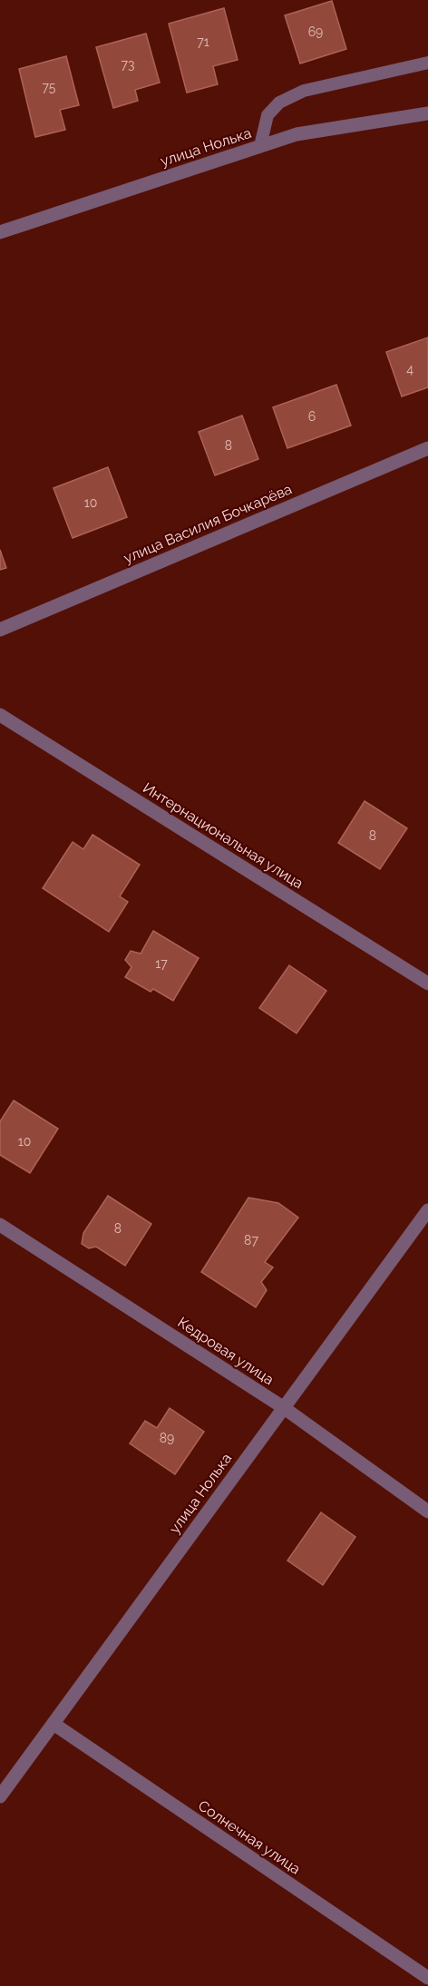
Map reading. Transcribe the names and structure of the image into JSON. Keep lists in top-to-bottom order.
{
  "streets": {
    "street": [
      "улица Нолька",
      "улица Василия Бочкарёва",
      "Интернациональная улица",
      "Кедровая улица",
      "Солнечная улица"
    ]
  },
  "crossings": [
    ["улица Нолька", "Кедровая улица"],
    ["улица Нолька", "Солнечная улица"]
  ],
  "house_numbers": [
    "69",
    "71",
    "73",
    "75",
    "4",
    "6",
    "8",
    "10",
    "8",
    "17",
    "10",
    "8",
    "87",
    "89"
  ]
}
